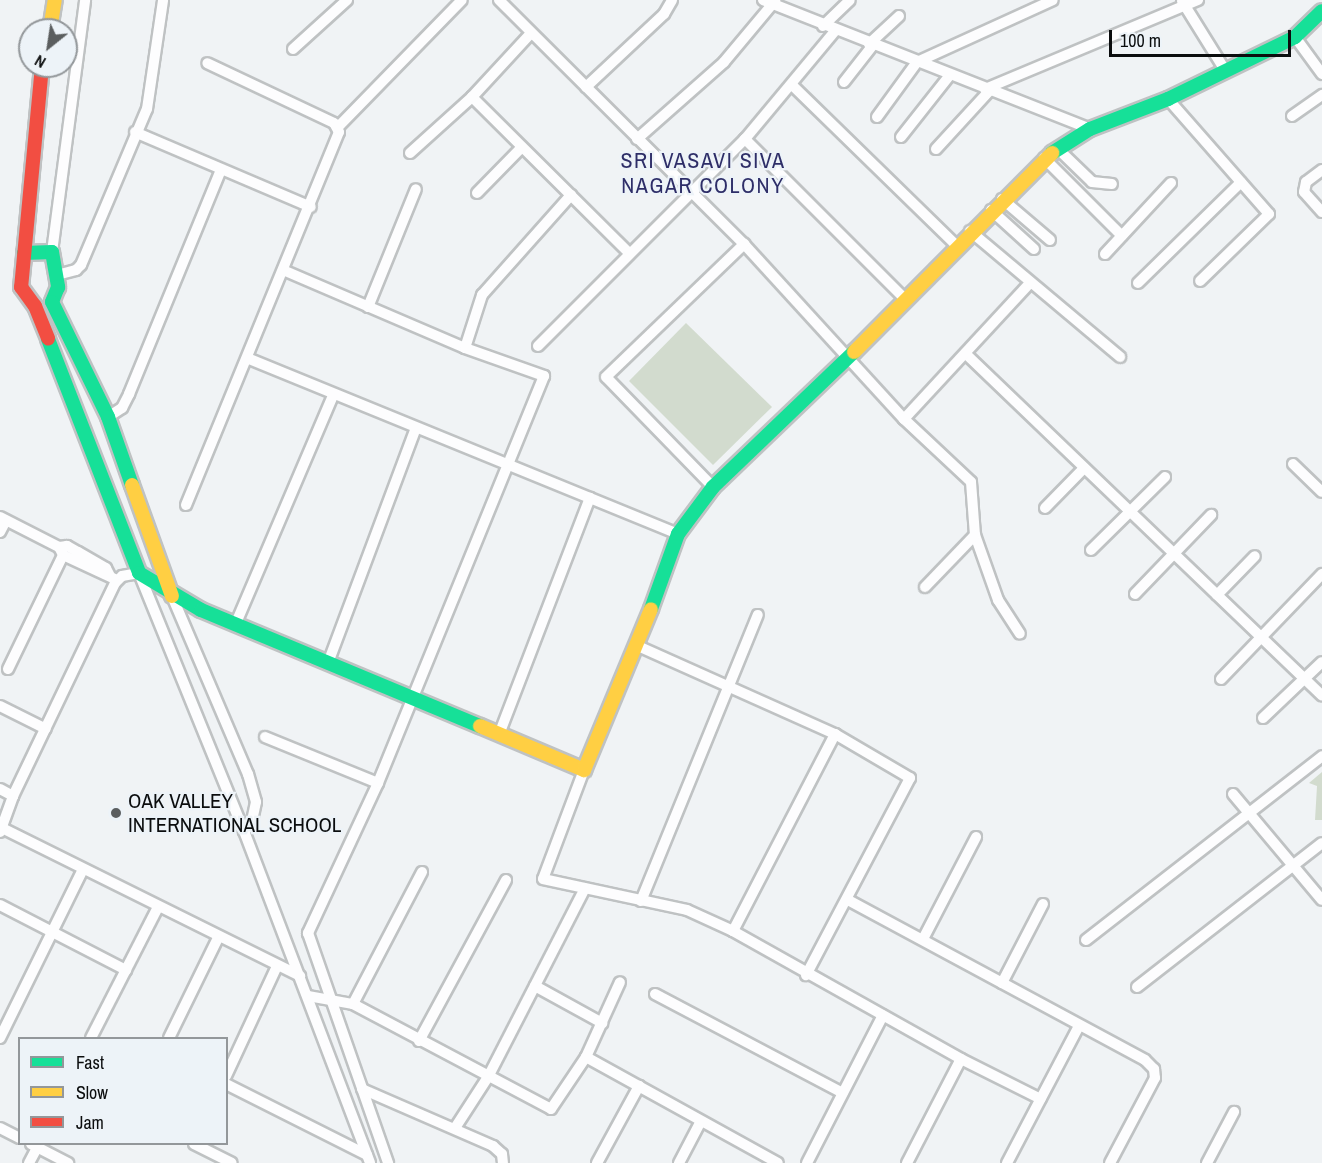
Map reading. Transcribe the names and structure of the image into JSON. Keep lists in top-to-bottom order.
{
  "districts": ["SRI VASAVI SIVA NAGAR COLONY"],
  "places": ["OAK VALLEY INTERNATIONAL SCHOOL"],
  "legend": ["Fast", "Slow", "Jam"],
  "scale_bar": "100 m",
  "north": "bottom left"
}
